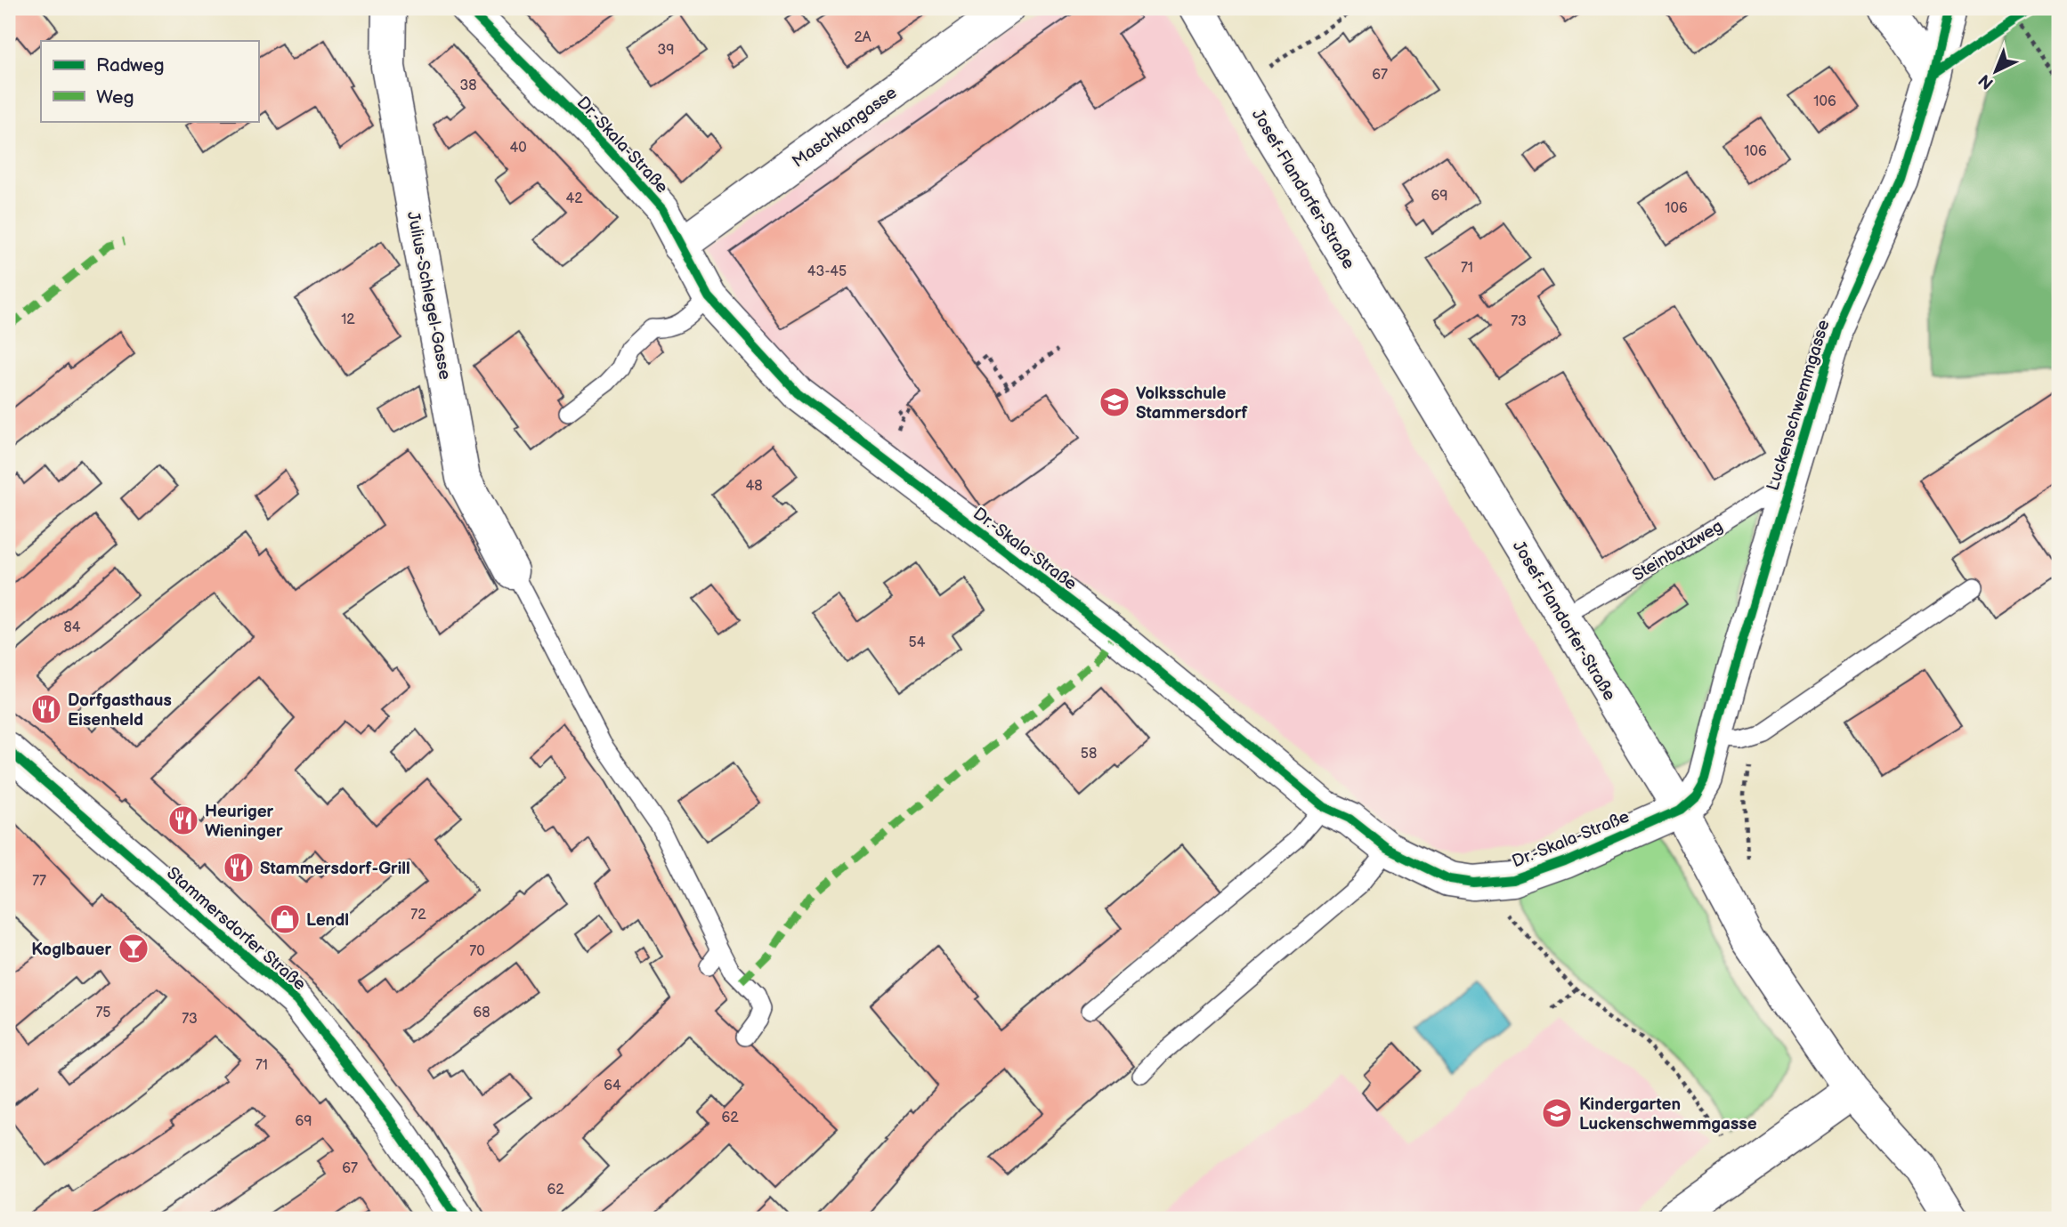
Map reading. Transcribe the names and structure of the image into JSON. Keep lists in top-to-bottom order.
{
  "streets": {
    "street": [
      "Maschkangasse",
      "Dr.-Skala-Straße",
      "Josef-Flandorfer-Straße",
      "Julius-Schlegel-Gasse",
      "Luckenschwemmgasse",
      "Stammersdorfer Straße"
    ],
    "lane": ["Steinbatzweg"]
  },
  "crossings": [
    ["Maschkangasse", "Dr.-Skala-Straße"],
    ["Dr.-Skala-Straße", "Josef-Flandorfer-Straße"],
    ["Dr.-Skala-Straße", "Luckenschwemmgasse"],
    ["Josef-Flandorfer-Straße", "Luckenschwemmgasse"],
    ["Josef-Flandorfer-Straße", "Steinbatzweg"],
    ["Luckenschwemmgasse", "Steinbatzweg"]
  ],
  "places": {
    "school or university": ["Volksschule Stammersdorf", "Kindergarten Luckenschwemmgasse"],
    "restaurant": ["Dorfgasthaus Eisenheld", "Heuriger Wieninger", "Stammersdorf-Grill"],
    "shop": ["Lendl"],
    "bar": ["Koglbauer"]
  },
  "house_numbers": [
    "2A",
    "39",
    "67",
    "38",
    "106",
    "40",
    "106",
    "69",
    "42",
    "106",
    "71",
    "43-45",
    "12",
    "73",
    "48",
    "84",
    "54",
    "58",
    "77",
    "72",
    "70",
    "75",
    "68",
    "73",
    "71",
    "64",
    "62",
    "69",
    "67",
    "62"
  ],
  "legend": ["Radweg", "Weg"],
  "north": "bottom left"
}
